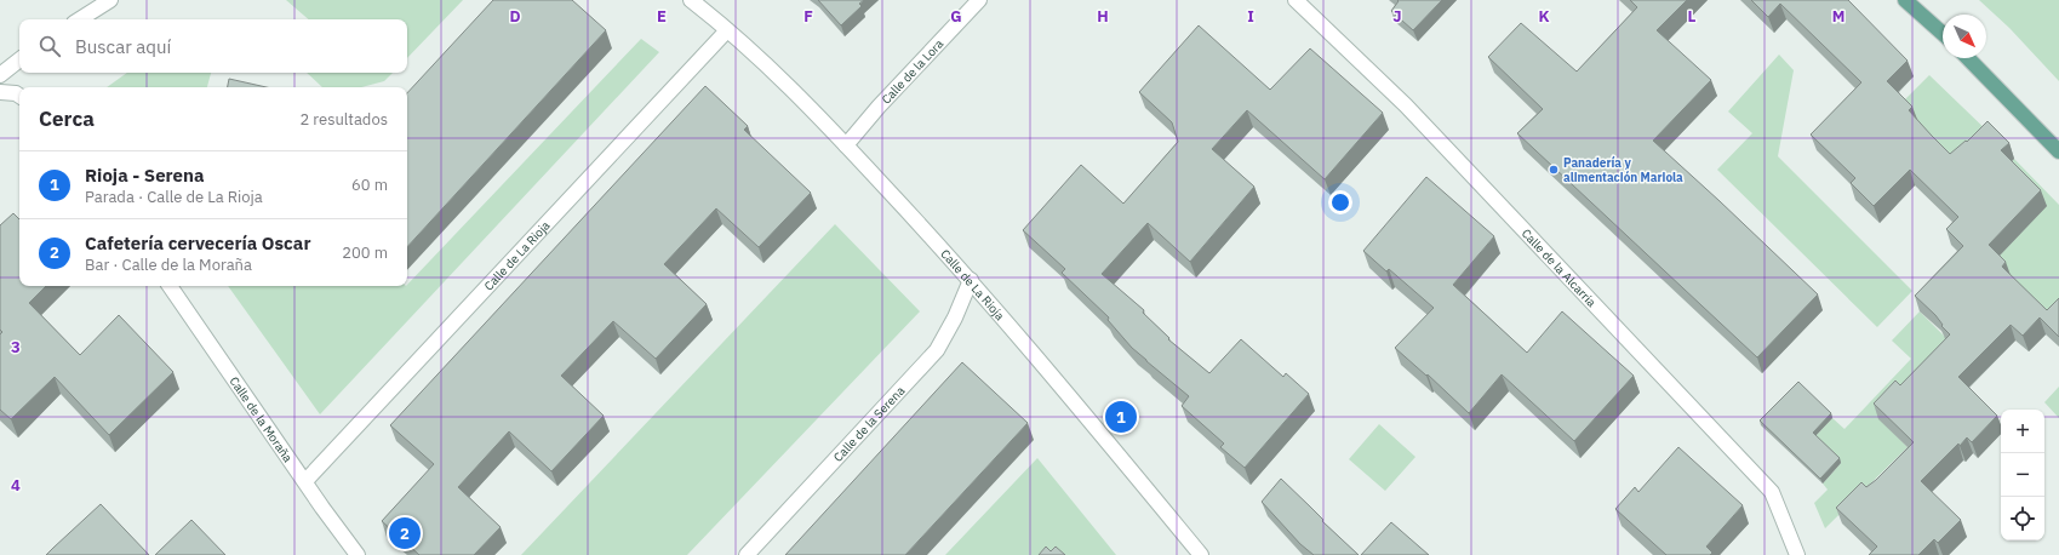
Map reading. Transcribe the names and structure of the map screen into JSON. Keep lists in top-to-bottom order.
{
  "streets": {
    "street": [
      "Calle de la Lora",
      "Calle de La Rioja",
      "Calle de la Alcarria",
      "Calle de la Moraña",
      "Calle de la Serena"
    ]
  },
  "crossings": [
    ["Calle de la Lora", "Calle de La Rioja"],
    ["Calle de La Rioja", "Calle de la Moraña"],
    ["Calle de La Rioja", "Calle de la Serena"]
  ],
  "places": ["Panadería y alimentación Mariola"],
  "north": "bottom right",
  "page": {
    "search": "Buscar aquí",
    "heading": ["Cerca", "2 resultados"],
    "list": [
      {
        "mark": "1",
        "name": "Rioja - Serena",
        "note": "Parada · Calle de La Rioja",
        "value": "60 m"
      },
      {
        "mark": "2",
        "name": "Cafetería cervecería Oscar",
        "note": "Bar · Calle de la Moraña",
        "value": "200 m"
      }
    ],
    "pins": ["1", "2"],
    "map_buttons": ["+", "−"]
  },
  "grid": {
    "columns": [
      "D",
      "E",
      "F",
      "G",
      "H",
      "I",
      "J",
      "K",
      "L",
      "M"
    ],
    "rows": ["3", "4"]
  }
}
